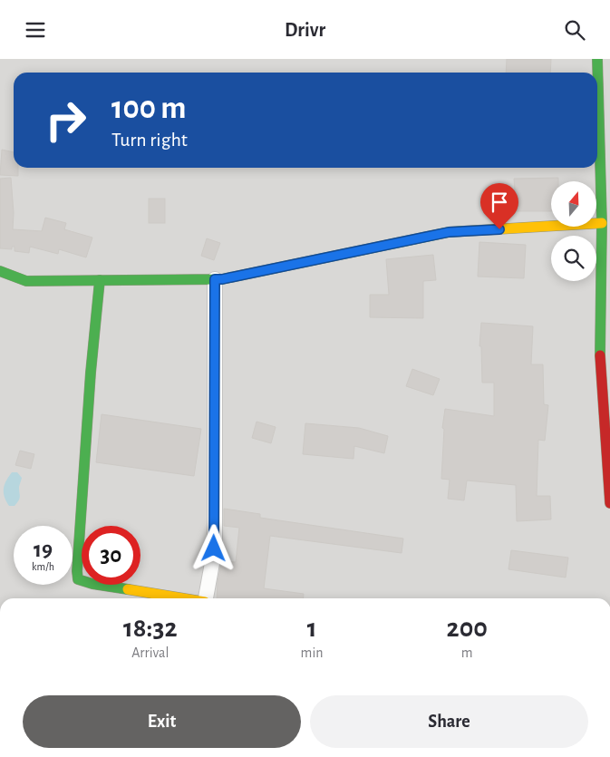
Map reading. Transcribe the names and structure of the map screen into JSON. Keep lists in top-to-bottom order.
{
  "north": "top",
  "page": {
    "header": "Drivr",
    "turn": ["100 m", "Turn right"],
    "speed": "19 km/h",
    "limit": "30",
    "eta": [
      "18:32",
      "Arrival",
      "1",
      "min",
      "200",
      "m"
    ],
    "buttons": ["Exit", "Share"]
  }
}
